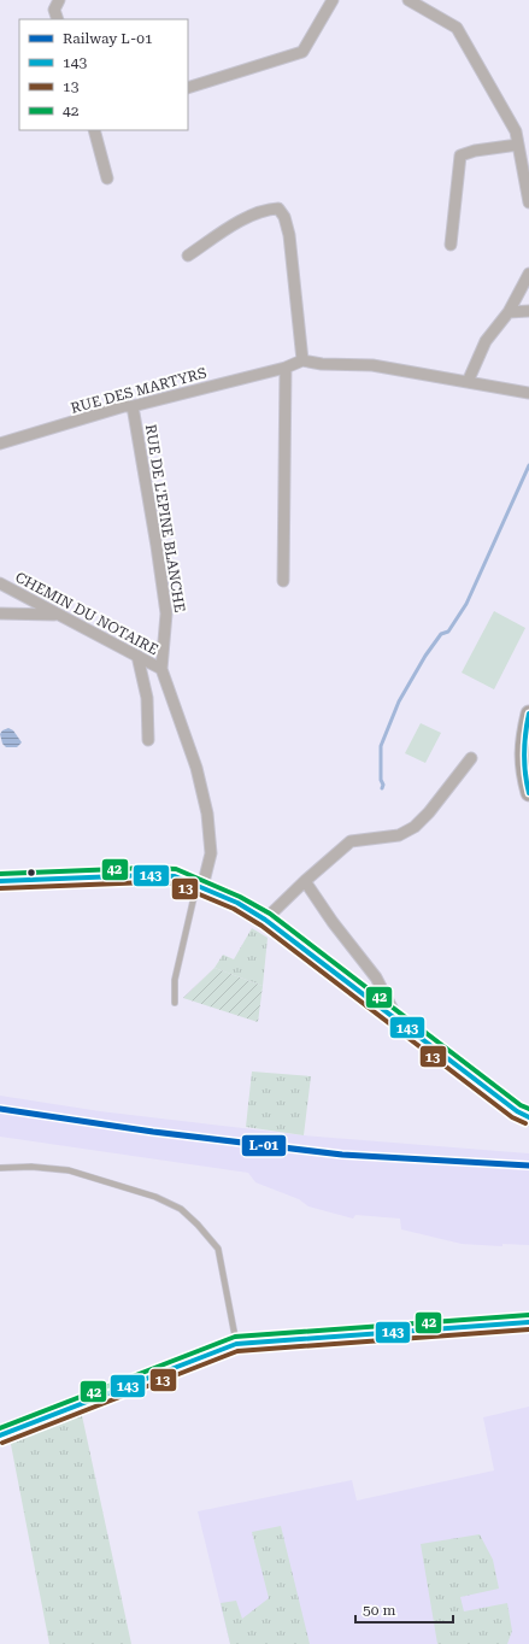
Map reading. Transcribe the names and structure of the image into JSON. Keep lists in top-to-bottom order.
{
  "streets": {
    "street": ["RUE DES MARTYRS", "RUE DE L'EPINE BLANCHE", "CHEMIN DU NOTAIRE"]
  },
  "crossings": [
    ["RUE DES MARTYRS", "RUE DE L'EPINE BLANCHE"],
    ["RUE DE L'EPINE BLANCHE", "CHEMIN DU NOTAIRE"]
  ],
  "lines": [
    "transit line 143",
    "transit line 42",
    "transit line 13",
    "rail line L-01"
  ],
  "legend": [
    "Railway L-01",
    "143",
    "13",
    "42"
  ],
  "scale_bar": "50 m"
}
